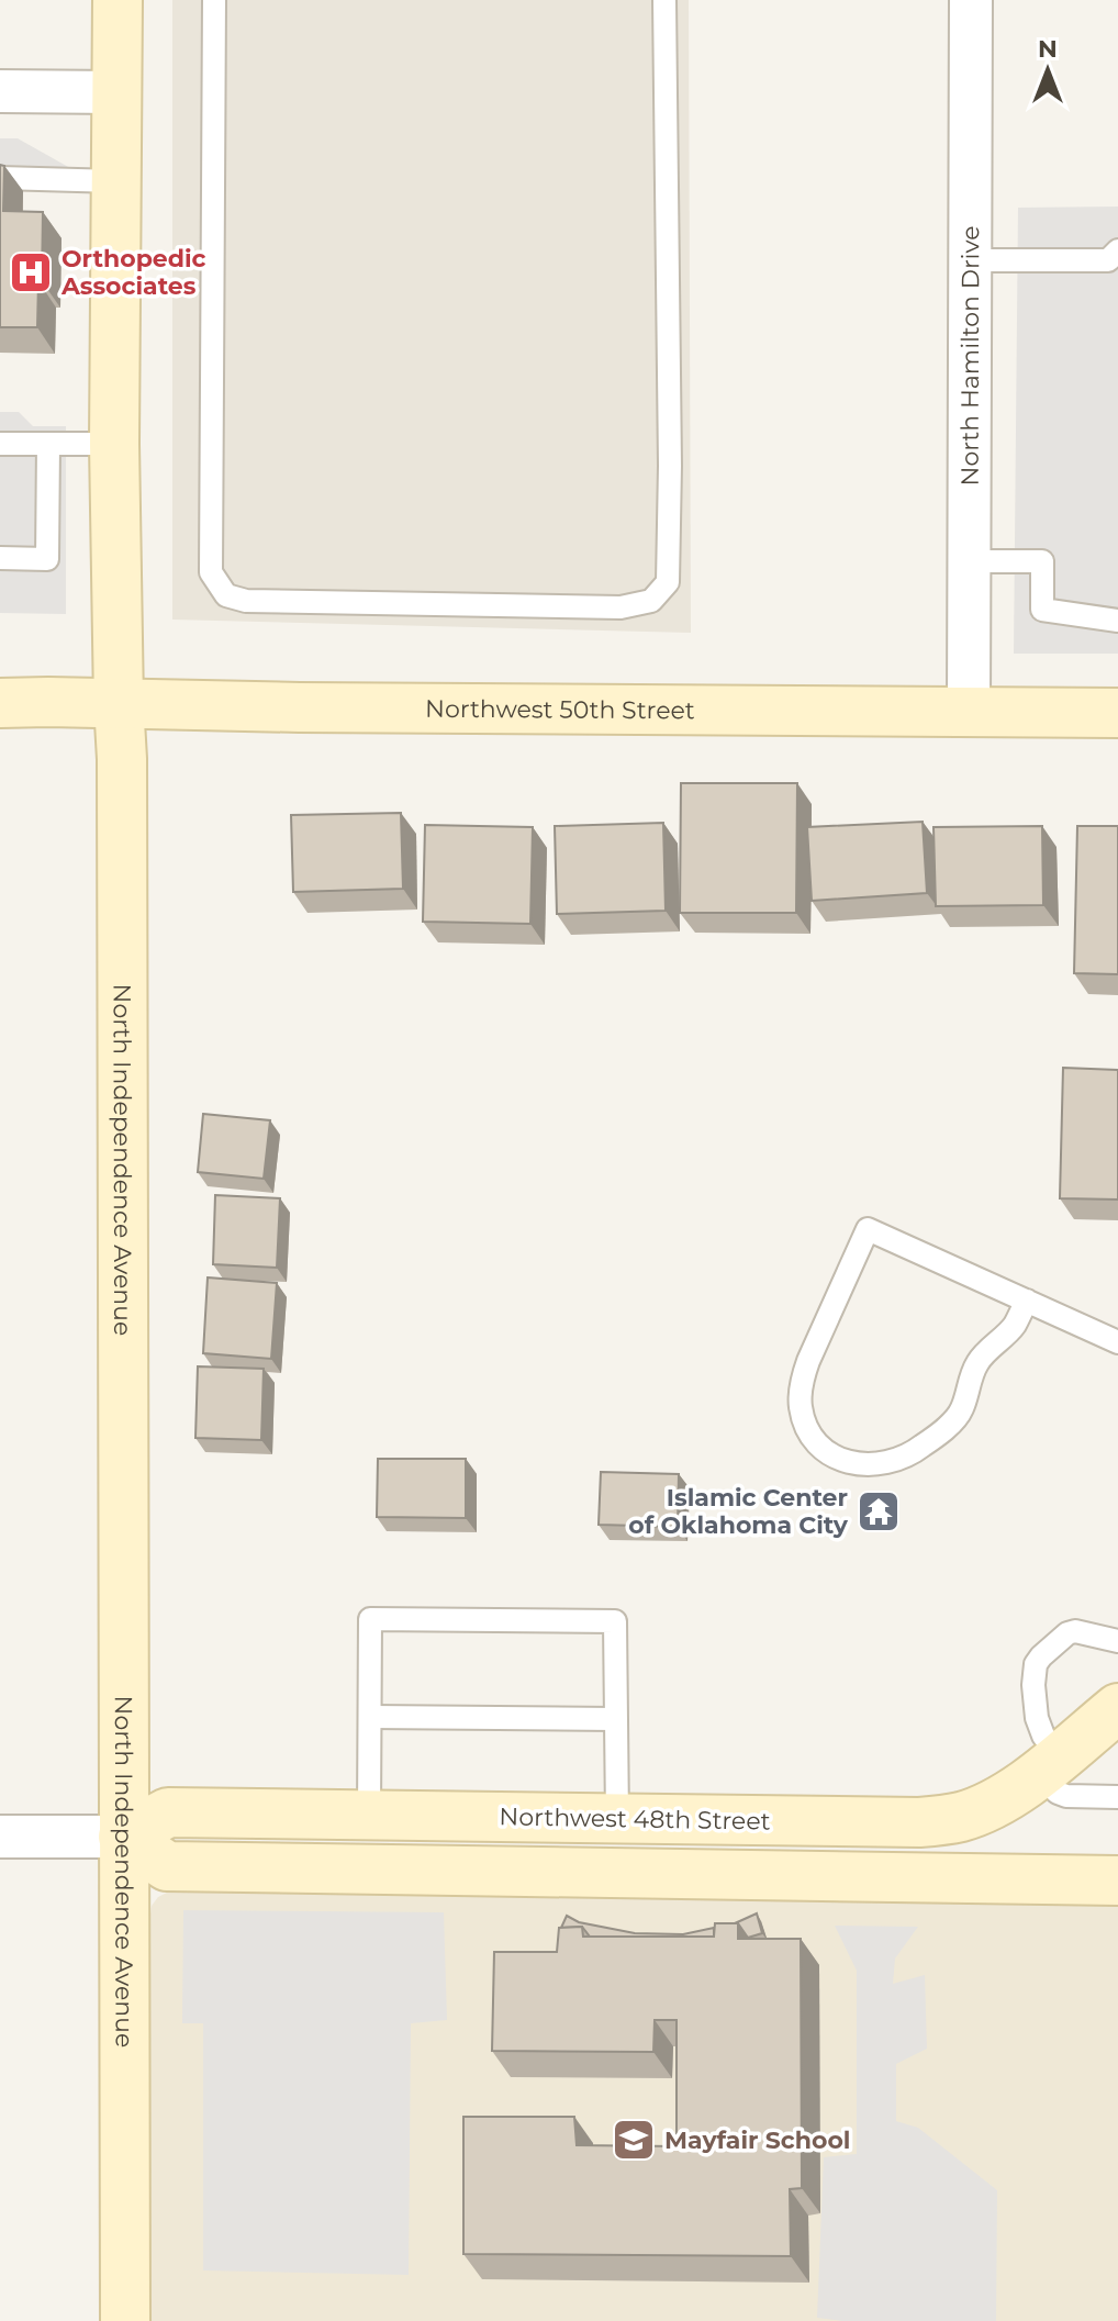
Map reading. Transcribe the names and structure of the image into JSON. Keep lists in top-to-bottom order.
{
  "streets": {
    "street": [
      "North Hamilton Drive",
      "Northwest 50th Street",
      "North Independence Avenue",
      "Northwest 48th Street"
    ]
  },
  "crossings": [
    ["North Hamilton Drive", "Northwest 50th Street"],
    ["Northwest 50th Street", "North Independence Avenue"],
    ["North Independence Avenue", "Northwest 48th Street"]
  ],
  "places": {
    "hospital": ["Orthopedic Associates"],
    "temple": ["Islamic Center of Oklahoma City"],
    "school or university": ["Mayfair School"]
  },
  "north": "top"
}
